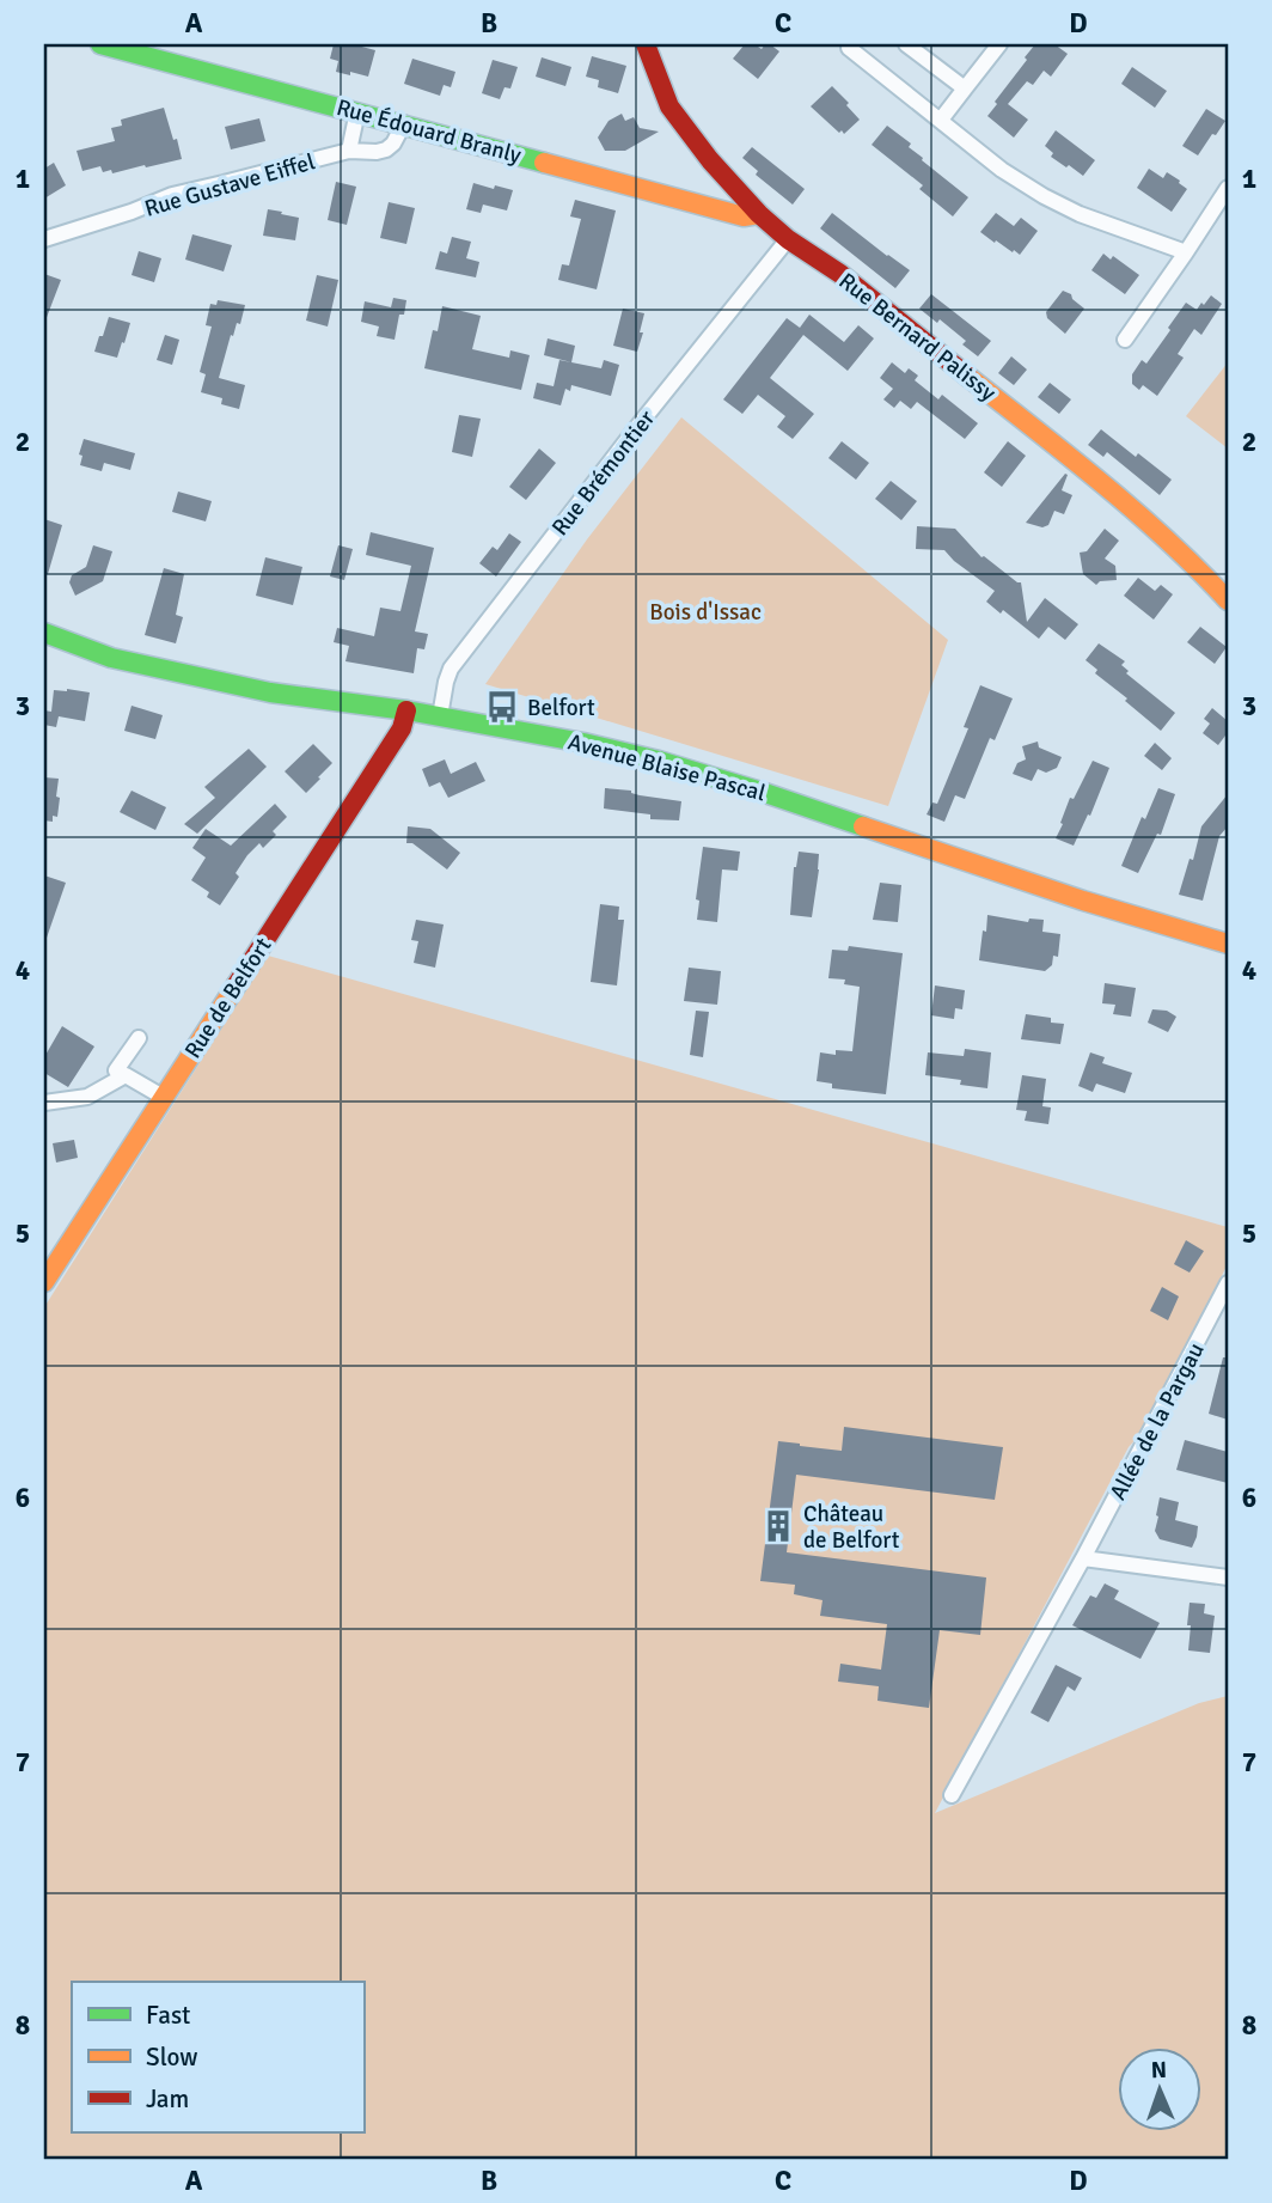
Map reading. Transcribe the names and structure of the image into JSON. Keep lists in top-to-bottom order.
{
  "streets": {
    "street": [
      "Rue Édouard Branly",
      "Rue Gustave Eiffel",
      "Rue Bernard Palissy",
      "Rue Brémontier",
      "Avenue Blaise Pascal",
      "Rue de Belfort",
      "Allée de la Pargau"
    ]
  },
  "crossings": [
    ["Rue Édouard Branly", "Rue Gustave Eiffel"],
    ["Rue Édouard Branly", "Rue Bernard Palissy"],
    ["Rue Bernard Palissy", "Rue Brémontier"],
    ["Rue Brémontier", "Avenue Blaise Pascal"],
    ["Avenue Blaise Pascal", "Rue de Belfort"]
  ],
  "parks": ["Bois d'Issac"],
  "places": {
    "bus stop": ["Belfort"],
    "building": ["Château de Belfort"]
  },
  "legend": ["Fast", "Slow", "Jam"],
  "north": "top",
  "grid": {
    "columns": [
      "A",
      "B",
      "C",
      "D"
    ],
    "rows": [
      "1",
      "2",
      "3",
      "4",
      "5",
      "6",
      "7",
      "8"
    ]
  }
}
